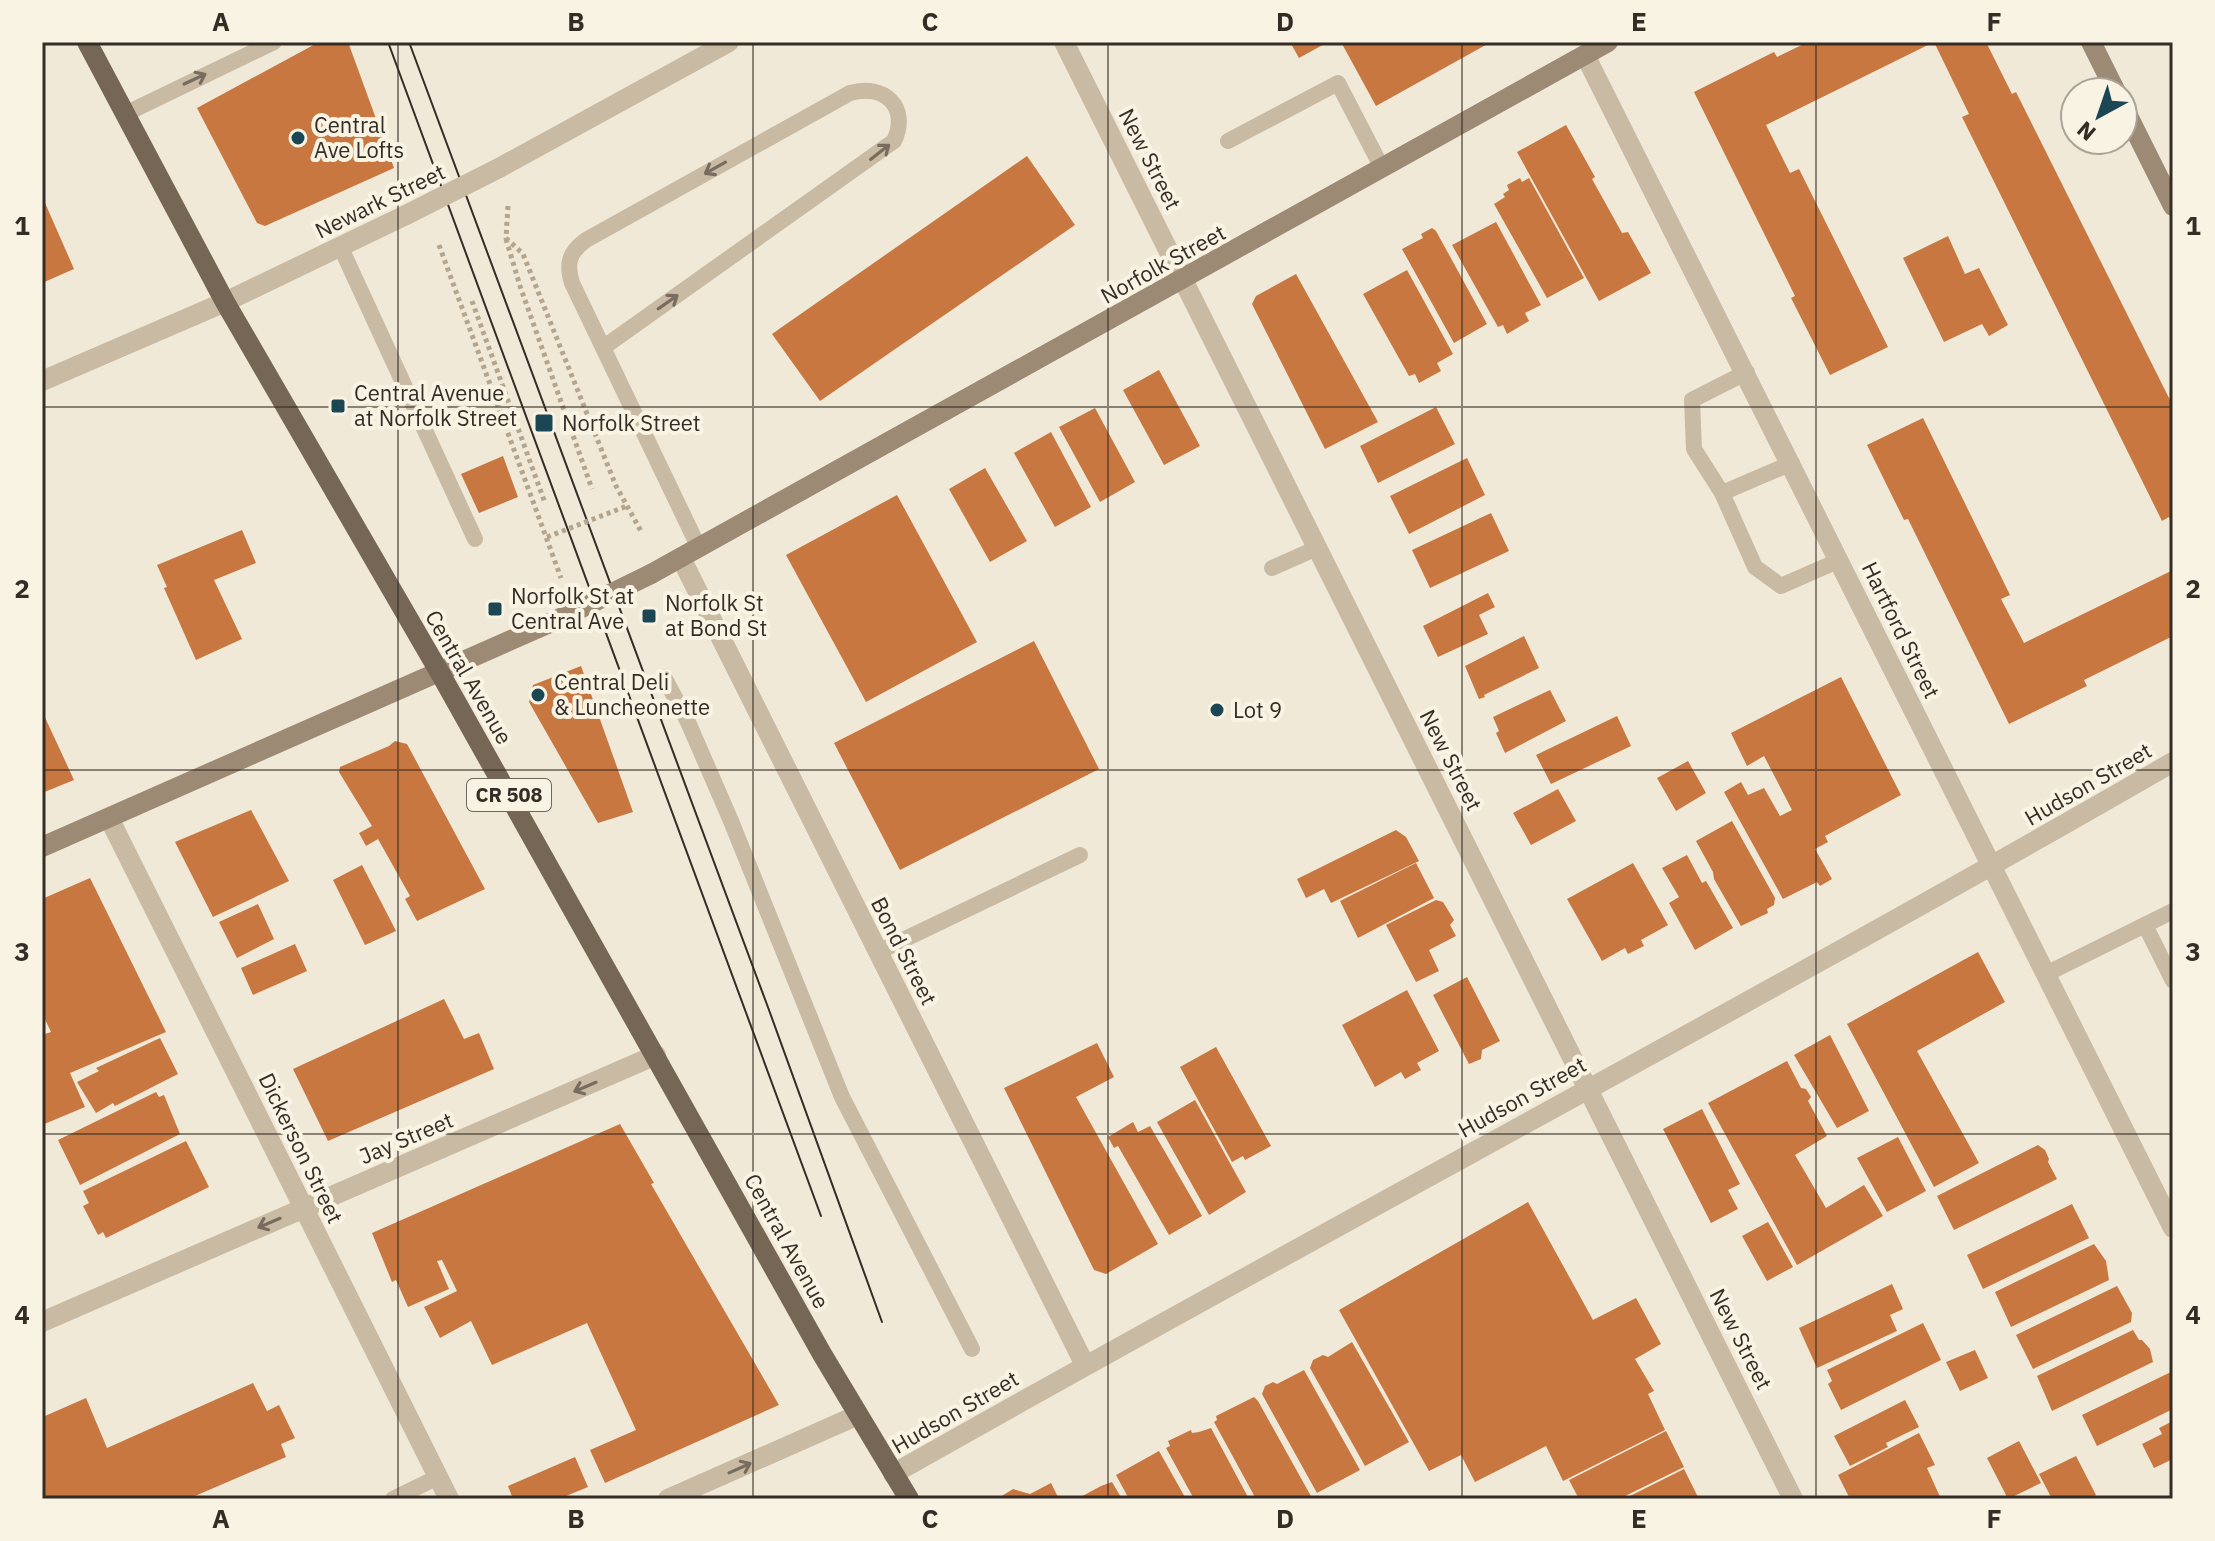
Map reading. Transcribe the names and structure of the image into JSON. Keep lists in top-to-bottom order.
{
  "streets": {
    "main road": ["Norfolk Street", "Central Avenue", "CR 508"],
    "street": [
      "New Street",
      "Newark Street",
      "Hartford Street",
      "Hudson Street",
      "Bond Street",
      "Jay Street",
      "Dickerson Street"
    ]
  },
  "crossings": [
    ["New Street", "Norfolk Street"],
    ["New Street", "Hudson Street"],
    ["Newark Street", "Central Avenue"],
    ["Norfolk Street", "Hartford Street"],
    ["Norfolk Street", "Central Avenue"],
    ["Norfolk Street", "Bond Street"],
    ["Norfolk Street", "Dickerson Street"],
    ["Hartford Street", "Hudson Street"],
    ["Central Avenue", "Hudson Street"],
    ["Central Avenue", "Jay Street"],
    ["Hudson Street", "Bond Street"],
    ["Jay Street", "Dickerson Street"]
  ],
  "one_way": ["Jay Street"],
  "places": {
    "other": ["Central Ave Lofts", "Central Deli & Luncheonette", "Lot 9"],
    "transit": [
      "Central Avenue at Norfolk Street",
      "Norfolk Street",
      "Norfolk St at Central Ave",
      "Norfolk St at Bond St"
    ]
  },
  "north": "bottom left",
  "grid": {
    "columns": [
      "A",
      "B",
      "C",
      "D",
      "E",
      "F"
    ],
    "rows": [
      "1",
      "2",
      "3",
      "4"
    ]
  }
}
